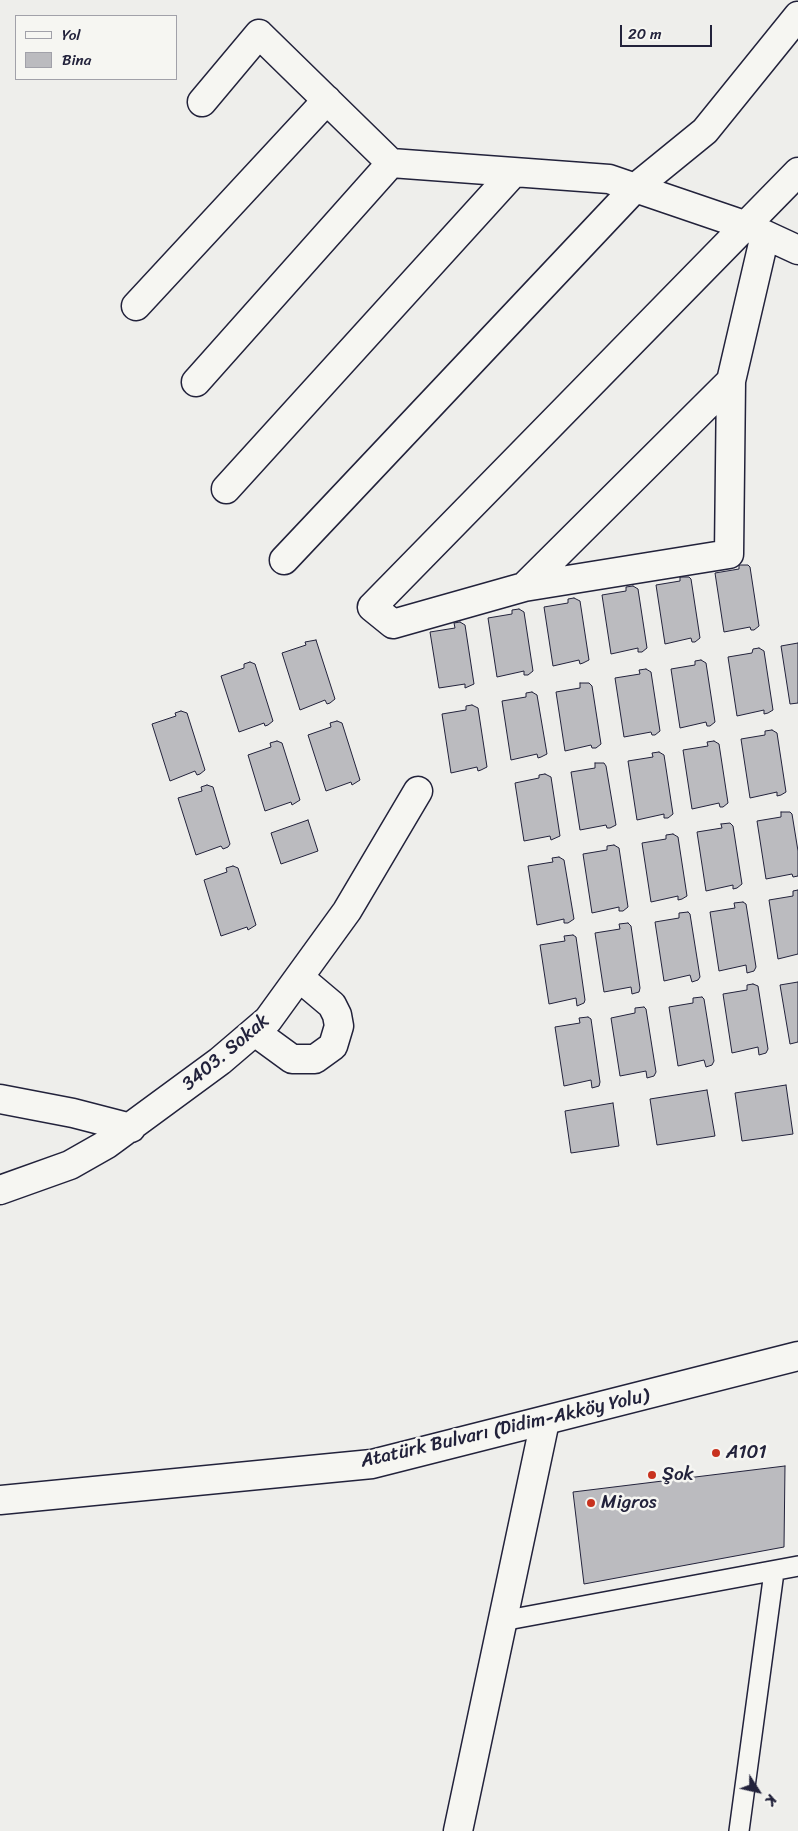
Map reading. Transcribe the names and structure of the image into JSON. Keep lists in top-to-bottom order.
{
  "streets": {
    "street": ["3403. Sokak", "Atatürk Bulvarı (Didim-Akköy Yolu)"]
  },
  "places": ["A101", "Şok", "Migros"],
  "legend": ["Yol", "Bina"],
  "scale_bar": "20 m",
  "north": "bottom right"
}
